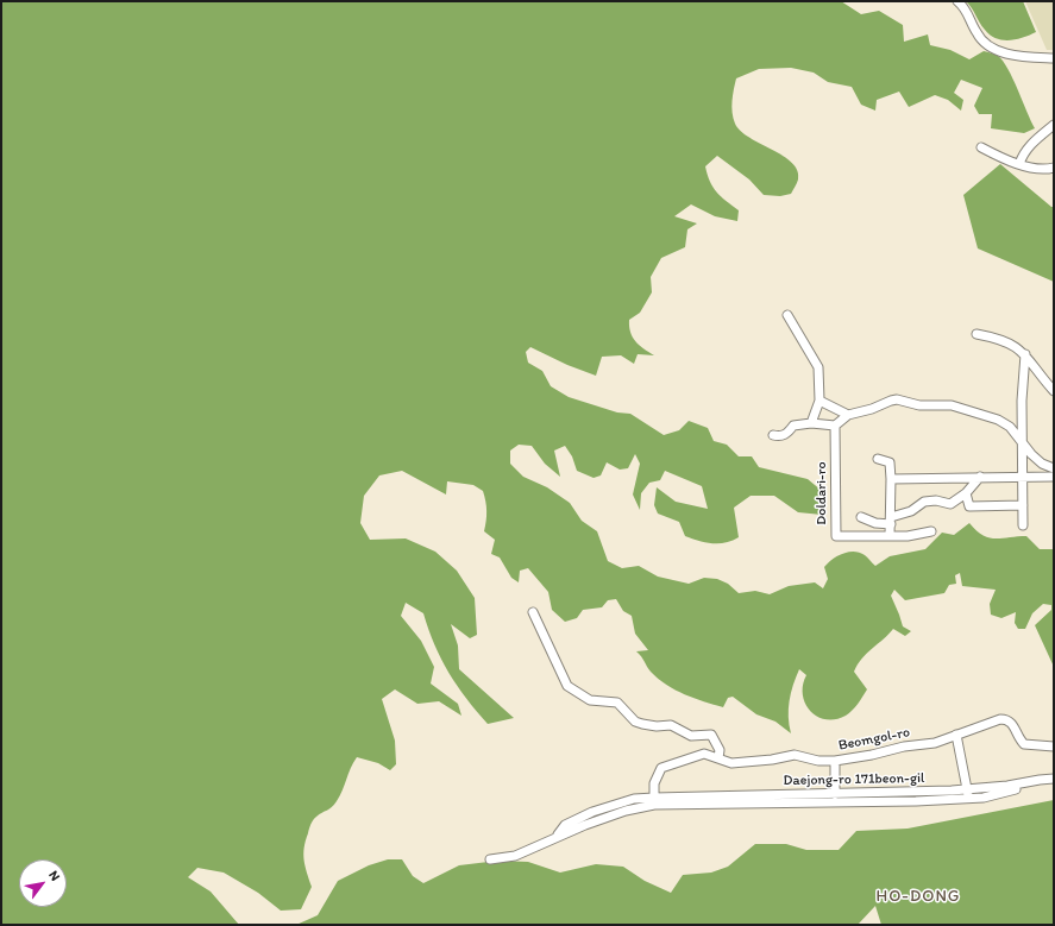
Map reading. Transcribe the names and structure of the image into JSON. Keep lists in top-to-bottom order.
{
  "streets": {
    "street": ["Doldari-ro", "Beomgol-ro", "Daejong-ro 171beon-gil"]
  },
  "crossings": [
    ["Beomgol-ro", "Daejong-ro 171beon-gil"]
  ],
  "districts": ["HO-DONG"],
  "north": "top right"
}
